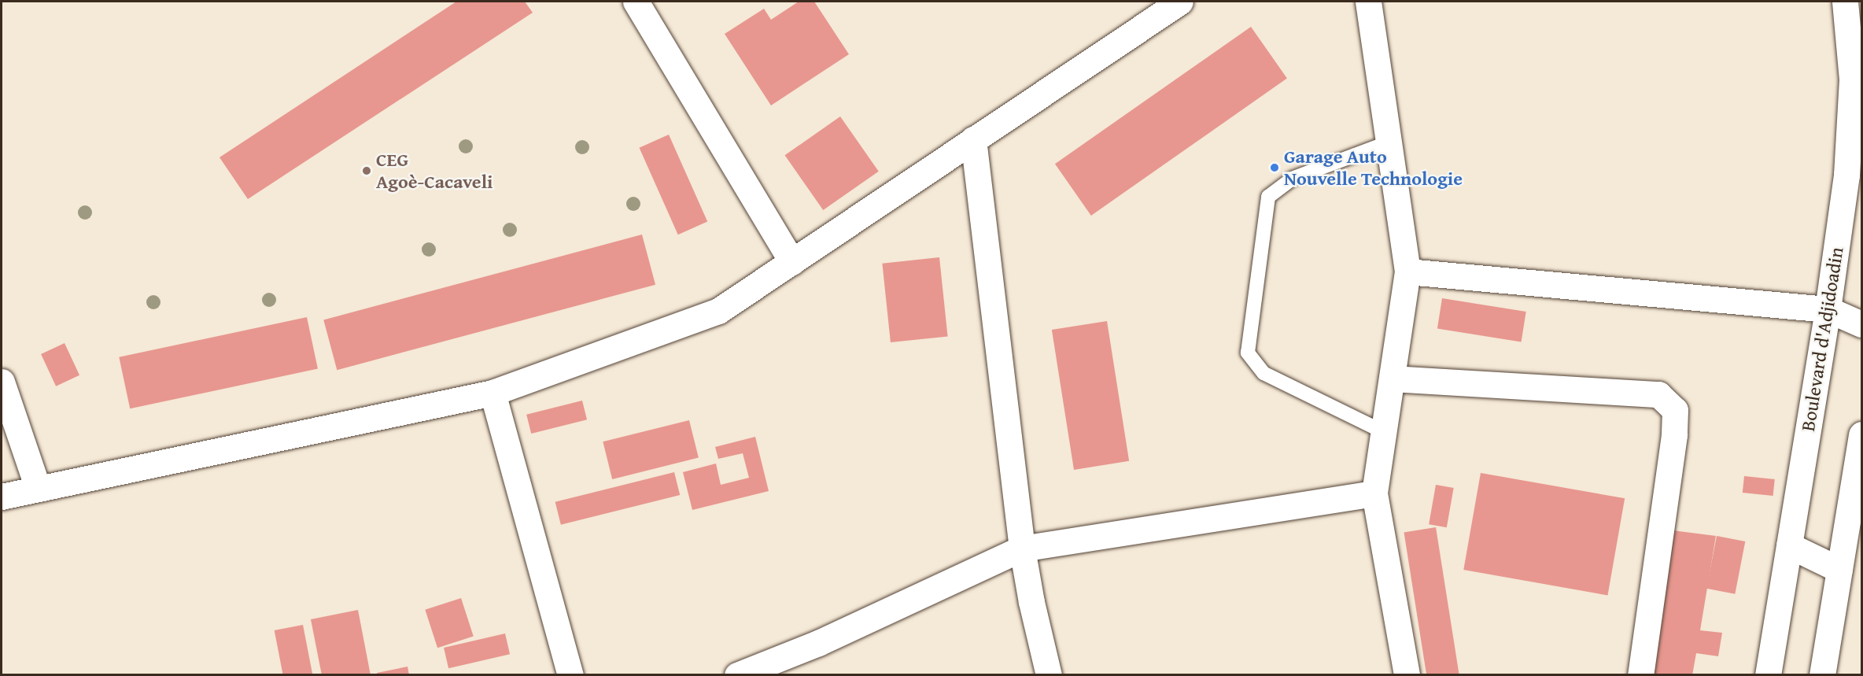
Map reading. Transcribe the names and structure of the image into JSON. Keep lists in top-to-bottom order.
{
  "streets": {
    "street": ["Boulevard d'Adjidoadin"]
  },
  "places": ["Garage Auto Nouvelle Technologie", "CEG Agoè-Cacaveli"]
}
